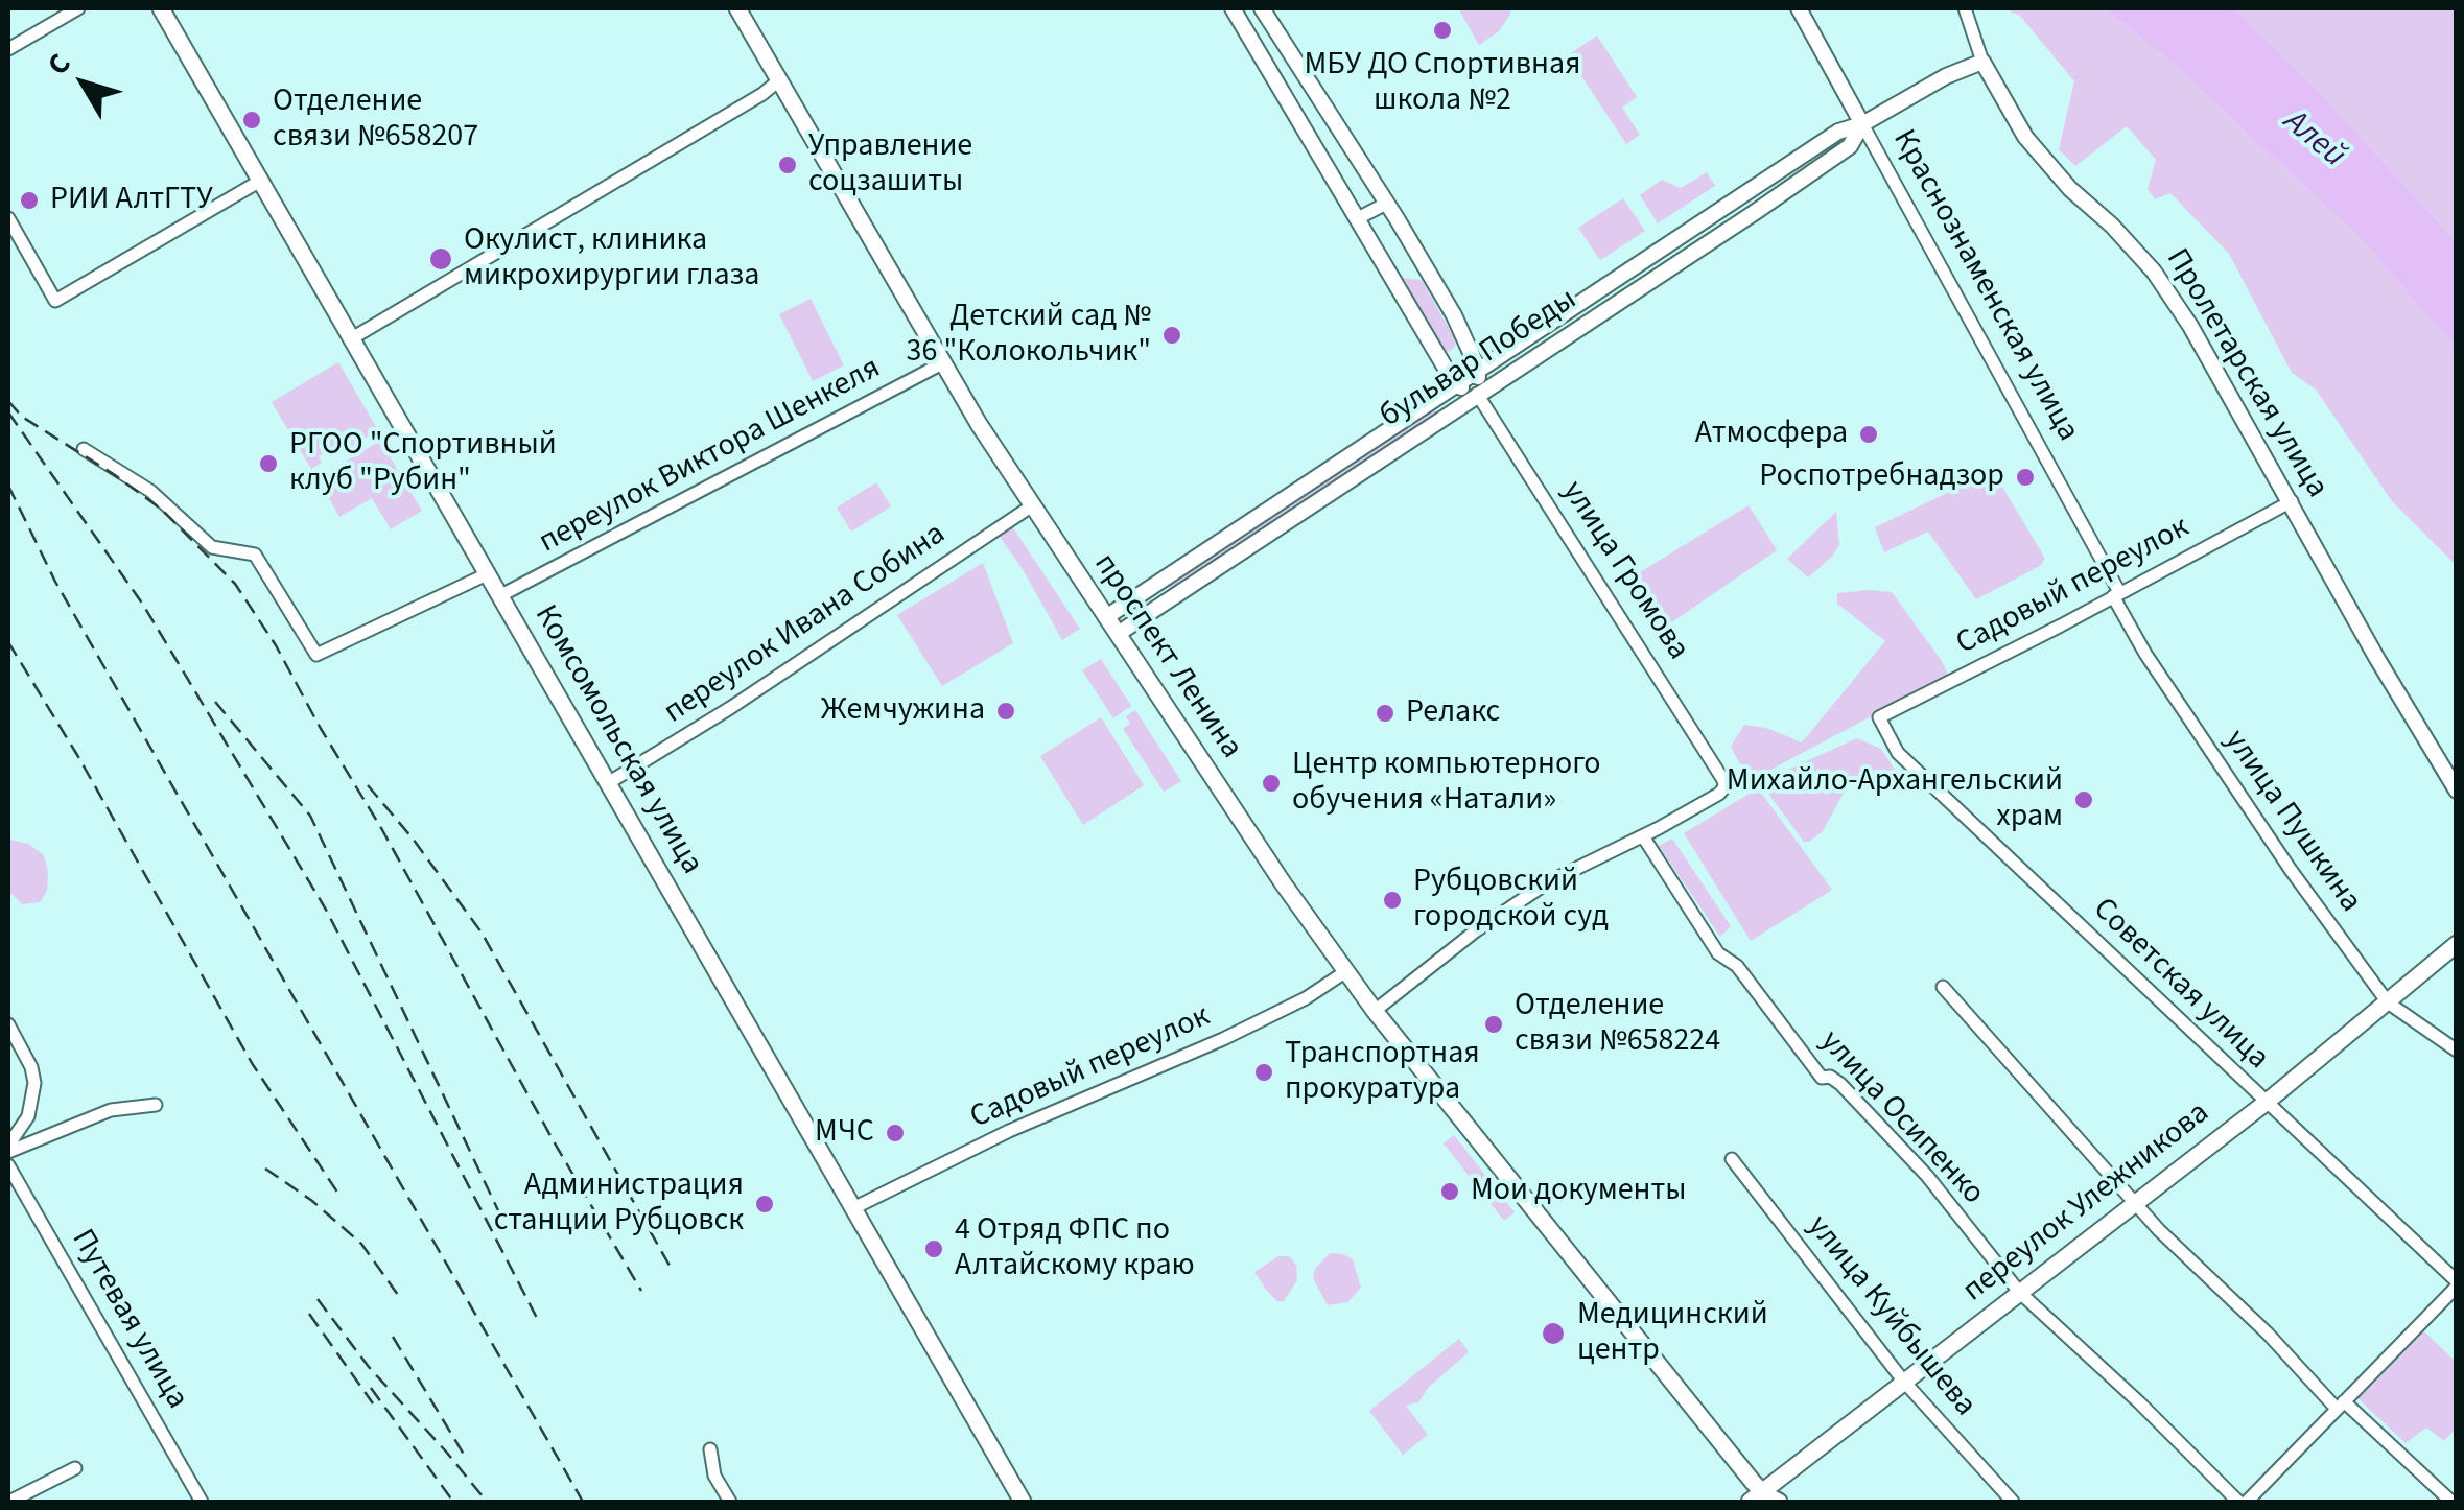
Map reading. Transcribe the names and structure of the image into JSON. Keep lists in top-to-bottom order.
{
  "streets": {
    "main road": ["проспект Ленина", "Комсомольская улица", "переулок Улежникова"],
    "street": [
      "Краснознаменская улица",
      "бульвар Победы",
      "Пролетарская улица",
      "переулок Виктора Шенкеля",
      "улица Громова",
      "Садовый переулок",
      "переулок Ивана Собина",
      "улица Пушкина",
      "Советская улица",
      "улица Осипенко",
      "улица Куйбышева",
      "Путевая улица"
    ]
  },
  "crossings": [
    ["Краснознаменская улица", "бульвар Победы"],
    ["Краснознаменская улица", "Садовый переулок"],
    ["Краснознаменская улица", "улица Пушкина"],
    ["бульвар Победы", "Пролетарская улица"],
    ["бульвар Победы", "улица Громова"],
    ["бульвар Победы", "проспект Ленина"],
    ["Пролетарская улица", "Садовый переулок"],
    ["переулок Виктора Шенкеля", "проспект Ленина"],
    ["переулок Виктора Шенкеля", "Комсомольская улица"],
    ["улица Громова", "улица Осипенко"],
    ["Садовый переулок", "проспект Ленина"],
    ["Садовый переулок", "Комсомольская улица"],
    ["Садовый переулок", "улица Пушкина"],
    ["Садовый переулок", "Советская улица"],
    ["переулок Ивана Собина", "проспект Ленина"],
    ["переулок Ивана Собина", "Комсомольская улица"],
    ["проспект Ленина", "переулок Улежникова"],
    ["улица Пушкина", "переулок Улежникова"],
    ["Советская улица", "переулок Улежникова"],
    ["улица Осипенко", "переулок Улежникова"],
    ["переулок Улежникова", "улица Куйбышева"]
  ],
  "water": ["Алей"],
  "places": [
    "МБУ ДО Спортивная школа №2",
    "Отделение связи №658207",
    "Управление соцзашиты",
    "РИИ АлтГТУ",
    "Окулист, клиника микрохирургии глаза",
    "Детский сад № 36 \"Колокольчик\"",
    "Атмосфера",
    "РГОО \"Спортивный клуб \"Рубин\"",
    "Роспотребнадзор",
    "Жемчужина",
    "Релакс",
    "Центр компьютерного обучения «Натали»",
    "Михайло-Архангельский храм",
    "Рубцовский городской суд",
    "Отделение связи №658224",
    "Транспортная прокуратура",
    "МЧС",
    "Мои документы",
    "Администрация станции Рубцовск",
    "4 Отряд ФПС по Алтайскому краю",
    "Медицинский центр"
  ],
  "north": "top left"
}
